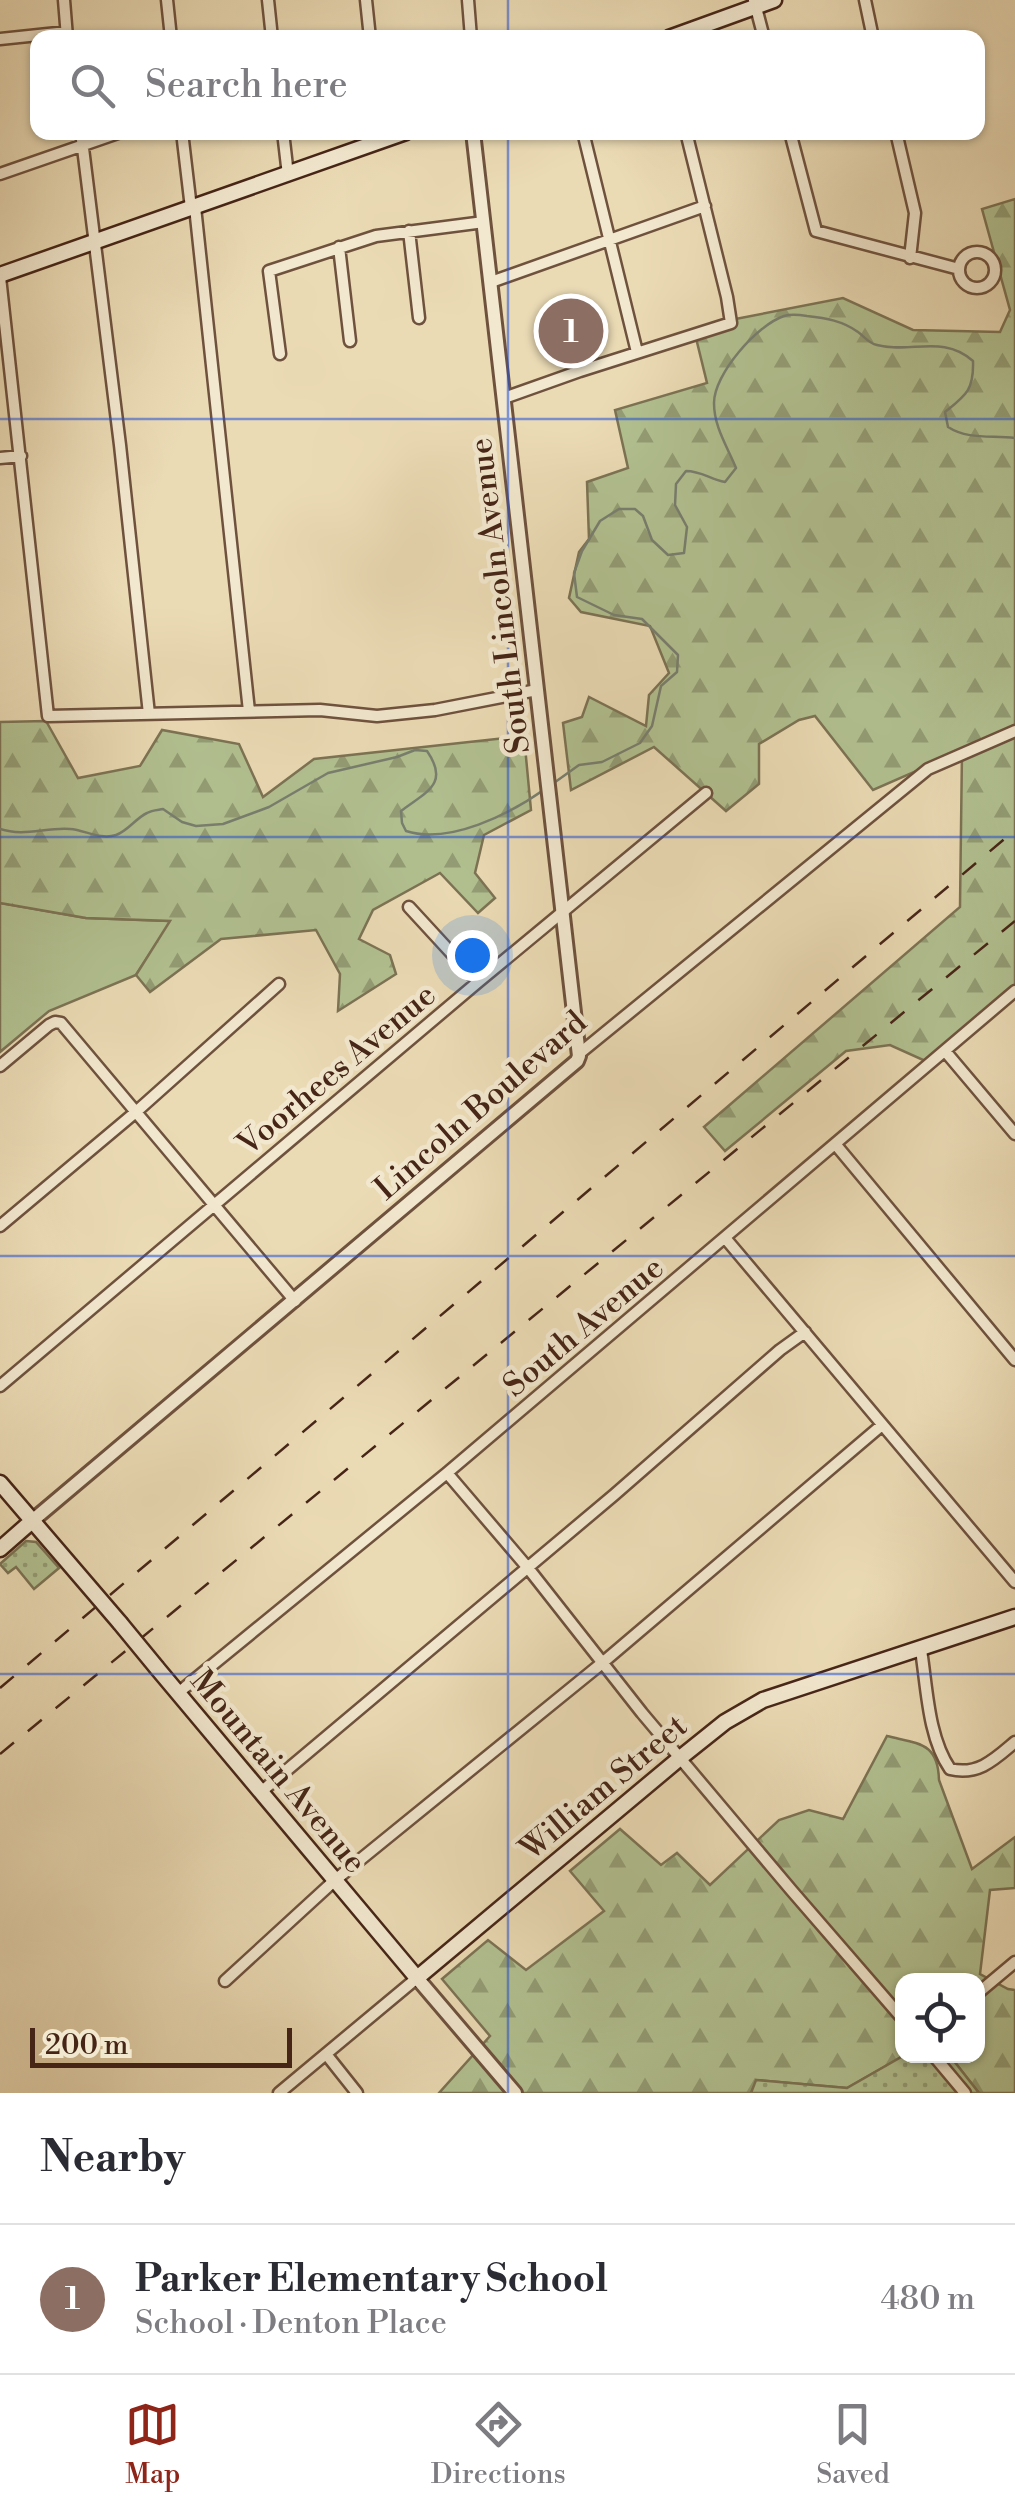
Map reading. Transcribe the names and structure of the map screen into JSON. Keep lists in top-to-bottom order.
{
  "streets": {
    "main road": ["Lincoln Boulevard", "Mountain Avenue", "William Street"],
    "street": ["South Lincoln Avenue", "Voorhees Avenue", "South Avenue"]
  },
  "crossings": [
    ["South Lincoln Avenue", "Voorhees Avenue"],
    ["South Lincoln Avenue", "Lincoln Boulevard"],
    ["Lincoln Boulevard", "Mountain Avenue"],
    ["South Avenue", "Mountain Avenue"],
    ["Mountain Avenue", "William Street"]
  ],
  "scale_bar": "200 m",
  "page": {
    "search": "Search here",
    "pins": "1",
    "scale": "200 m",
    "heading": "Nearby",
    "list": [
      {
        "mark": "1",
        "name": "Parker Elementary School",
        "note": "School · Denton Place",
        "value": "480 m"
      }
    ],
    "nav": ["Map", "Directions", "Saved"]
  }
}
